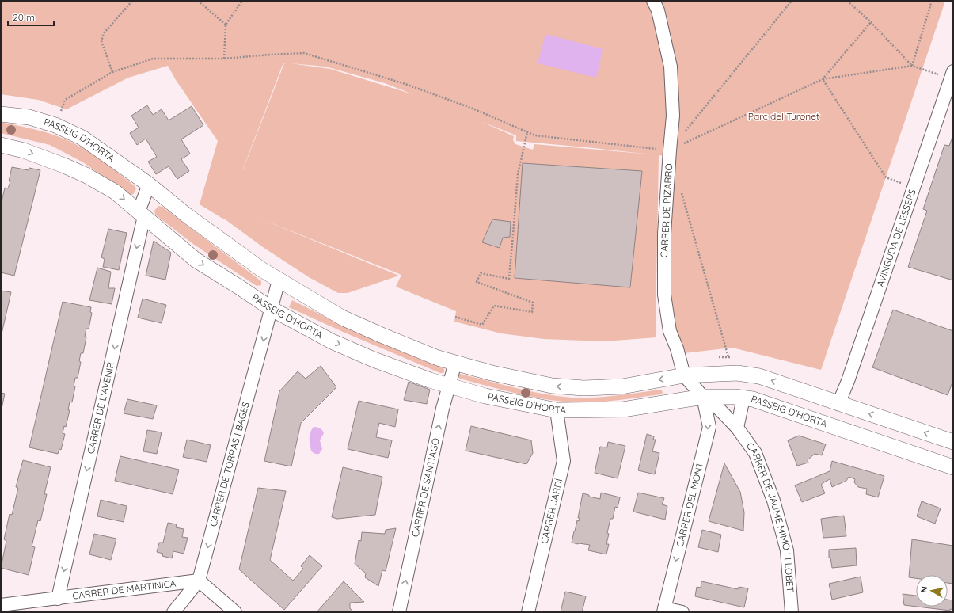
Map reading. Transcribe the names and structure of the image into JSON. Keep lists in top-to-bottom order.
{
  "streets": {
    "street": [
      "PASSEIG D'HORTA",
      "CARRER DE PIZARRO",
      "AVINGUDA DE LESSEPS",
      "CARRER DE L'AVENIR",
      "CARRER DE TORRAS I BAGES",
      "CARRER DE SANTIAGO",
      "CARRER DEL MONT",
      "CARRER JARDÍ",
      "CARRER DE JAUME MIMÓ I LLOBET",
      "CARRER DE MARTINICA"
    ]
  },
  "crossings": [
    ["PASSEIG D'HORTA", "CARRER DE PIZARRO"],
    ["PASSEIG D'HORTA", "AVINGUDA DE LESSEPS"],
    ["PASSEIG D'HORTA", "CARRER DE L'AVENIR"],
    ["PASSEIG D'HORTA", "CARRER DE TORRAS I BAGES"],
    ["PASSEIG D'HORTA", "CARRER DE SANTIAGO"],
    ["PASSEIG D'HORTA", "CARRER DEL MONT"],
    ["PASSEIG D'HORTA", "CARRER JARDÍ"],
    ["CARRER DE PIZARRO", "CARRER DEL MONT"],
    ["CARRER DE PIZARRO", "CARRER DE JAUME MIMÓ I LLOBET"],
    ["CARRER DE L'AVENIR", "CARRER DE MARTINICA"],
    ["CARRER DE TORRAS I BAGES", "CARRER DE MARTINICA"]
  ],
  "one_way": [
    "CARRER DE L'AVENIR",
    "CARRER DE TORRAS I BAGES",
    "CARRER DE SANTIAGO",
    "CARRER DEL MONT"
  ],
  "parks": ["Parc del Turonet"],
  "scale_bar": "20 m",
  "north": "left"
}
